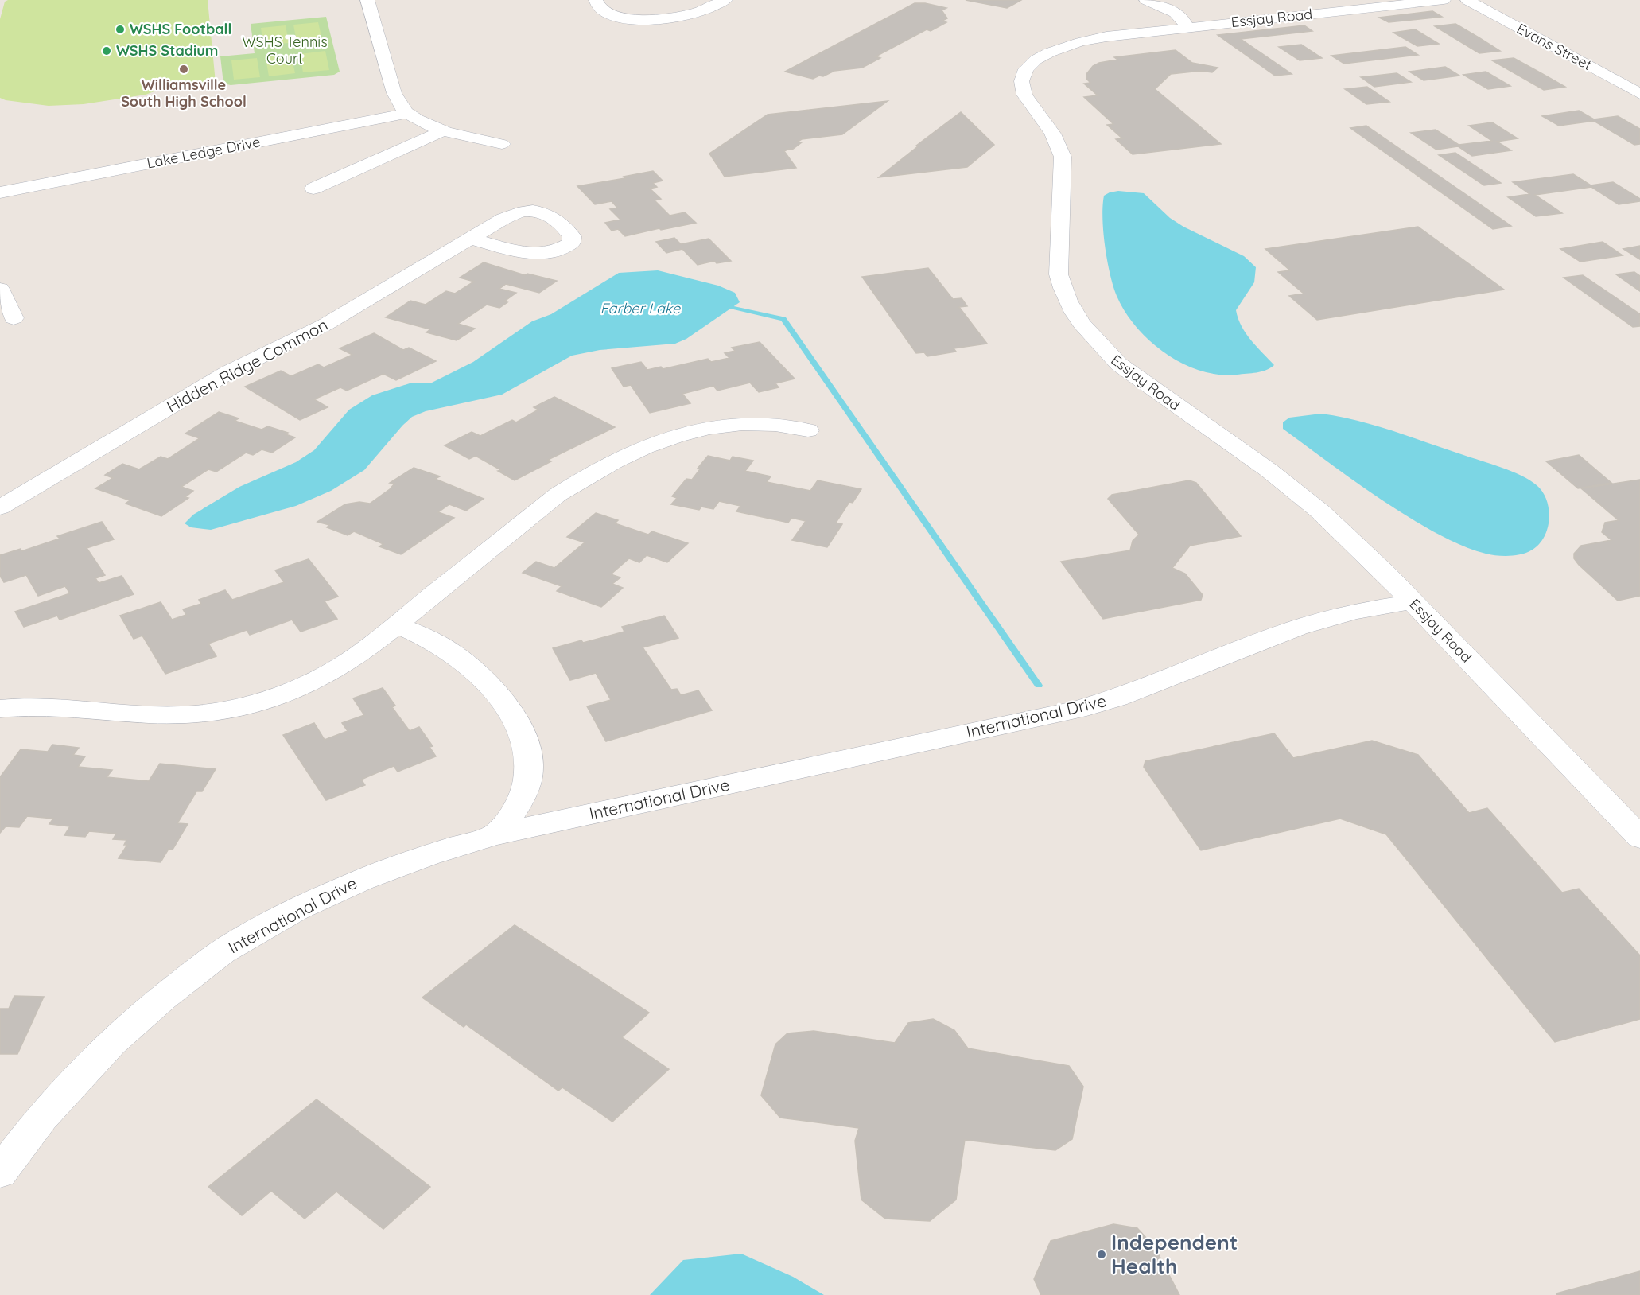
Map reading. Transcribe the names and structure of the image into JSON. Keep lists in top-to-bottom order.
{
  "streets": {
    "street": [
      "Essjay Road",
      "Evans Street",
      "Lake Ledge Drive",
      "Hidden Ridge Common",
      "International Drive"
    ]
  },
  "crossings": [
    ["Essjay Road", "International Drive"]
  ],
  "water": ["Farber Lake"],
  "parks": ["WSHS Tennis Court"],
  "places": [
    "WSHS Football",
    "WSHS Stadium",
    "Williamsville South High School",
    "Independent Health"
  ]
}
